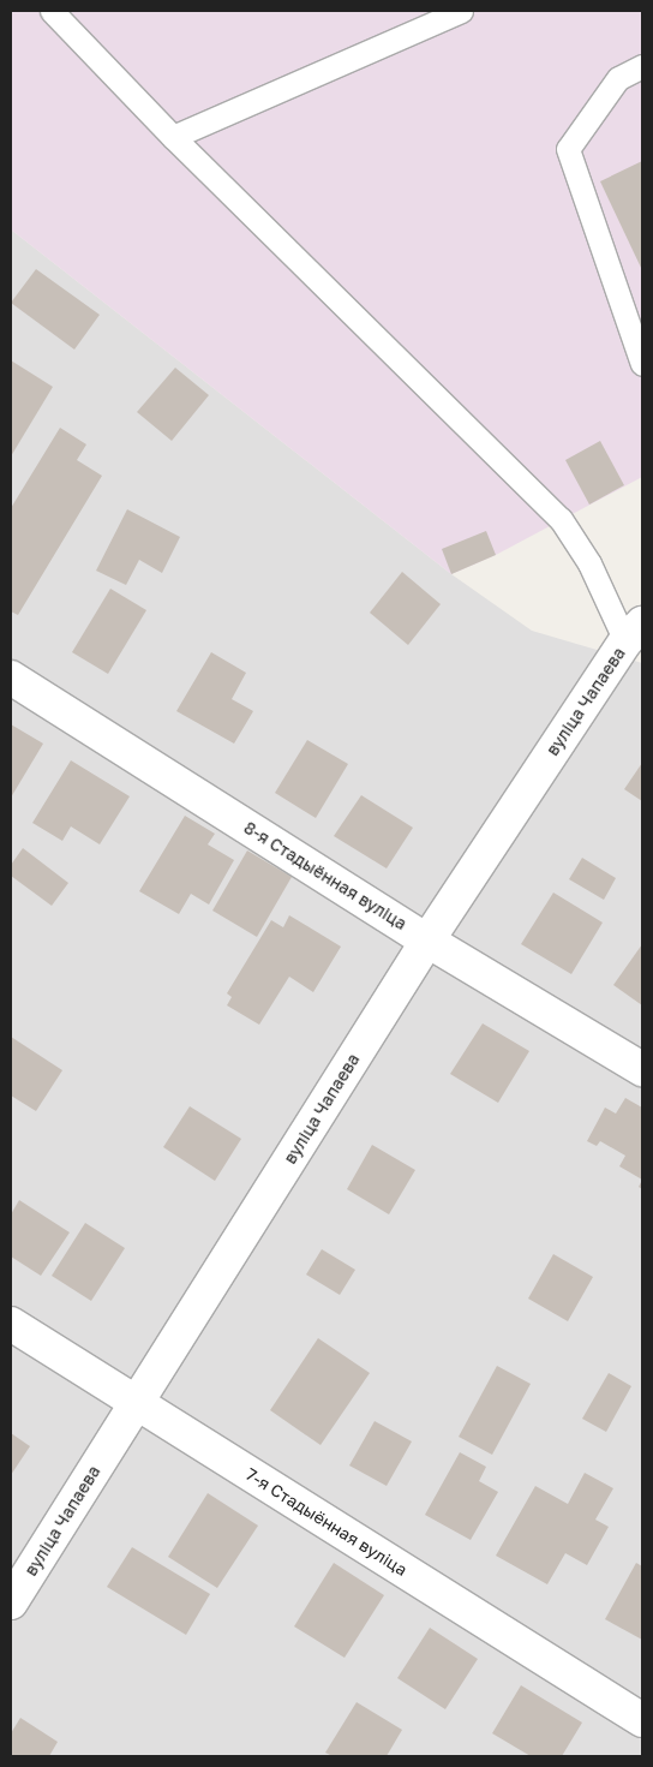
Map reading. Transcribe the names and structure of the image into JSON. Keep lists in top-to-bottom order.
{
  "streets": {
    "street": ["вуліца Чапаева", "8-я Стадыённая вуліца", "7-я Стадыённая вуліца"]
  },
  "crossings": [
    ["вуліца Чапаева", "8-я Стадыённая вуліца"],
    ["вуліца Чапаева", "7-я Стадыённая вуліца"]
  ]
}
